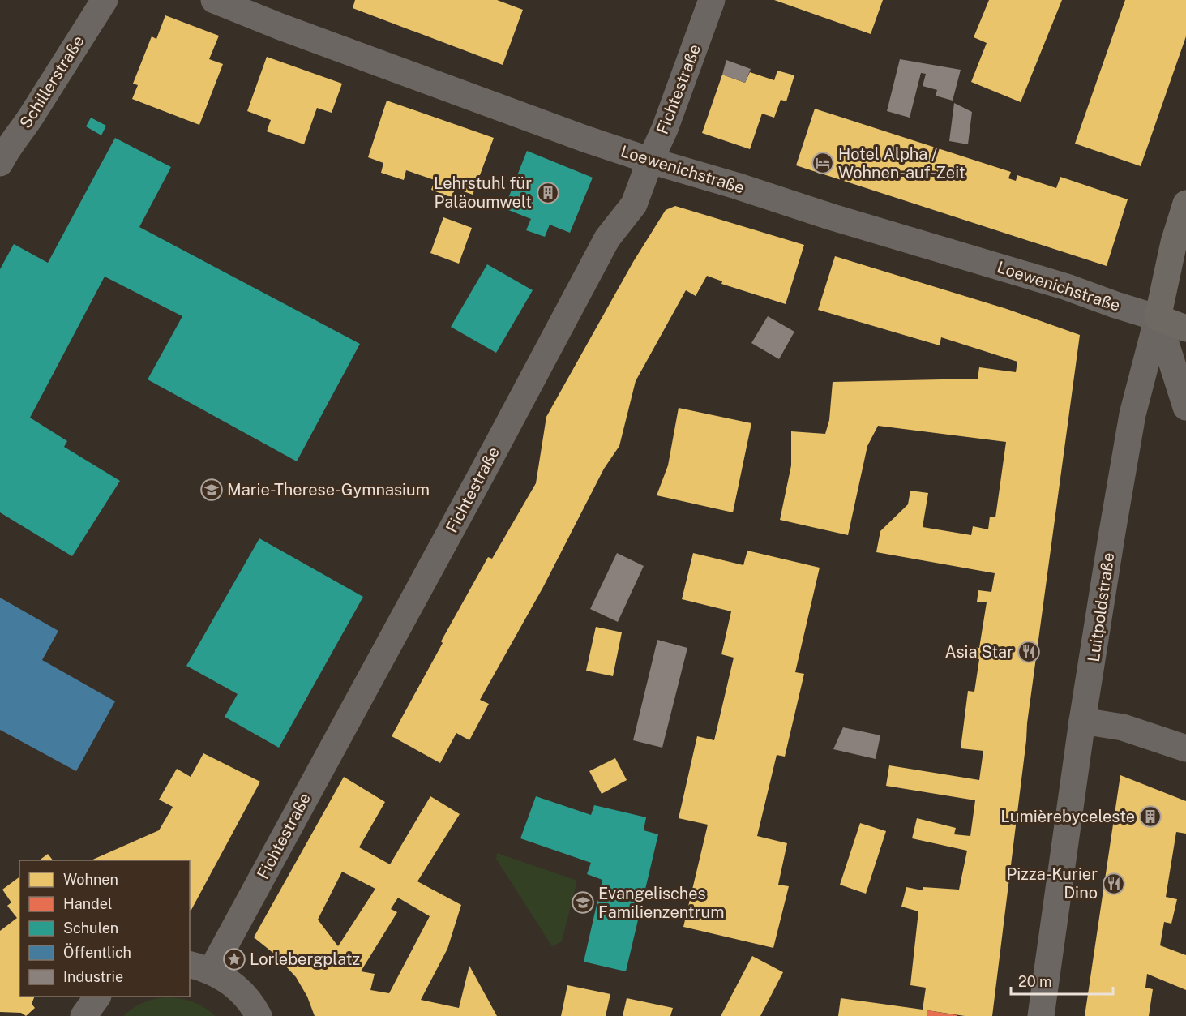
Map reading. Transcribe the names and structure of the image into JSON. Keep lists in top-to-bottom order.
{
  "streets": {
    "main road": ["Luitpoldstraße"],
    "street": ["Schillerstraße", "Fichtestraße", "Loewenichstraße"]
  },
  "crossings": [
    ["Fichtestraße", "Loewenichstraße"],
    ["Loewenichstraße", "Luitpoldstraße"]
  ],
  "places": {
    "hotel": ["Hotel Alpha / Wohnen-auf-Zeit"],
    "building": ["Lehrstuhl für Paläoumwelt", "Lumièrebyceleste"],
    "school or university": ["Marie-Therese-Gymnasium", "Evangelisches Familienzentrum"],
    "restaurant": ["Asia Star", "Pizza-Kurier Dino"],
    "place": ["Lorlebergplatz"]
  },
  "legend": [
    "Wohnen",
    "Handel",
    "Schulen",
    "Öffentlich",
    "Industrie"
  ],
  "scale_bar": "20 m"
}
